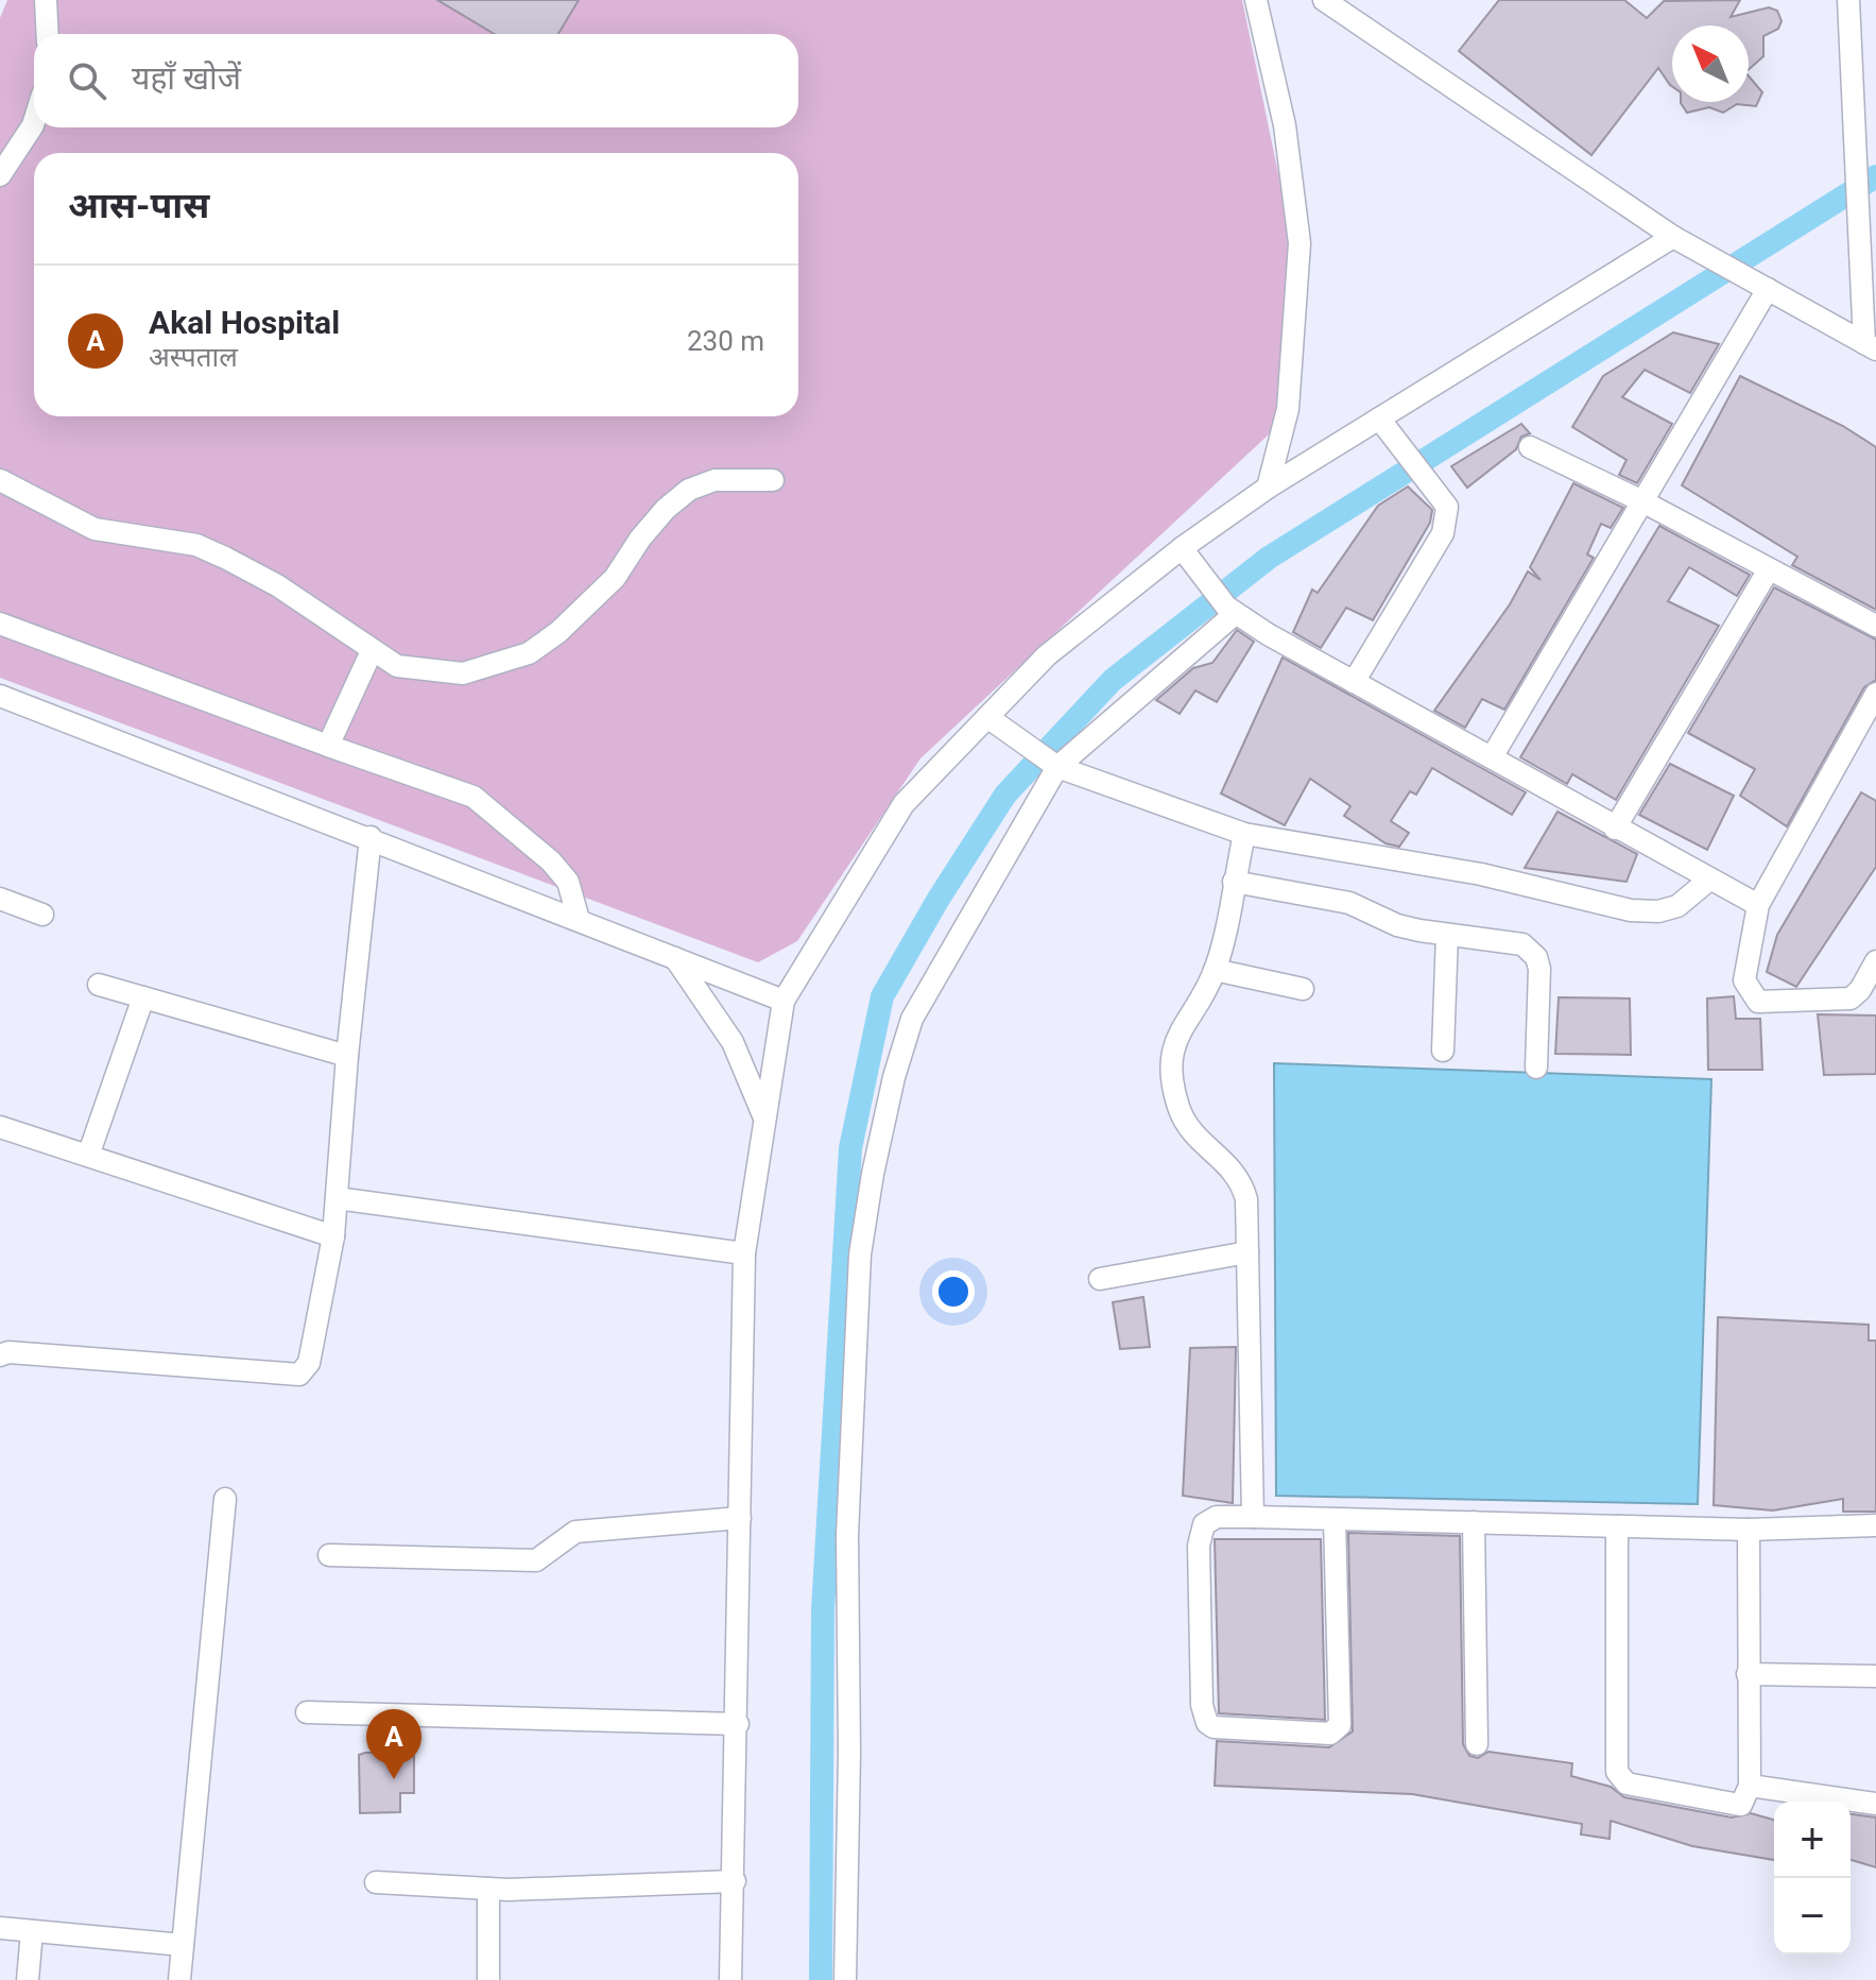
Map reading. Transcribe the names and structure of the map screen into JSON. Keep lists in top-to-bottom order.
{
  "north": "top left",
  "page": {
    "search": "यहाँ खोजें",
    "heading": "आस-पास",
    "list": [
      {
        "mark": "A",
        "name": "Akal Hospital",
        "note": "अस्पताल",
        "value": "230 m"
      }
    ],
    "pins": "A",
    "map_buttons": ["+", "−"]
  }
}
